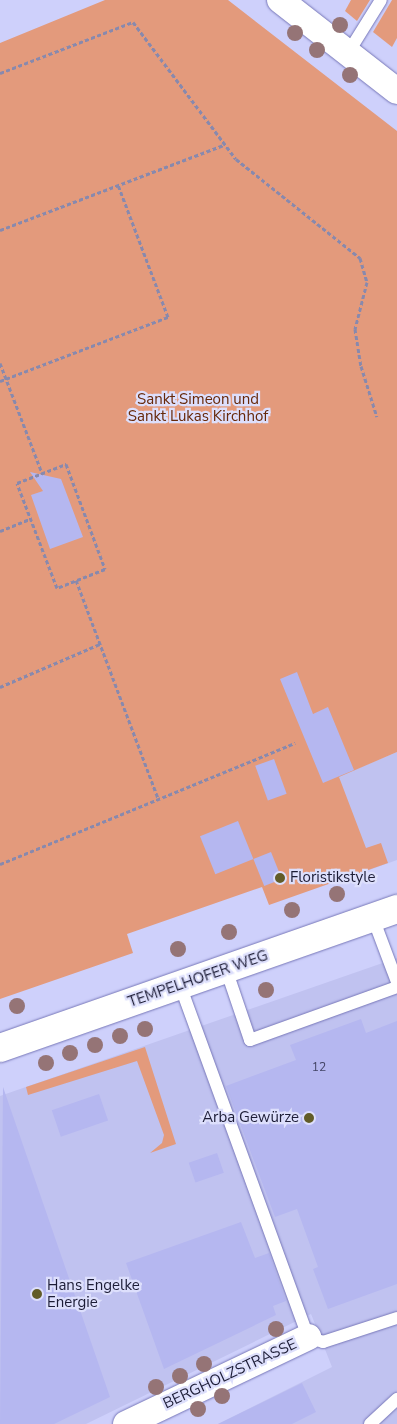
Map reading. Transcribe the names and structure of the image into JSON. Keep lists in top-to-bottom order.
{
  "streets": {
    "street": ["TEMPELHOFER WEG", "BERGHOLZSTRASSE"]
  },
  "parks": ["Sankt Simeon und Sankt Lukas Kirchhof"],
  "places": ["Floristikstyle", "Arba Gewürze", "Hans Engelke Energie"],
  "house_numbers": ["12"]
}
